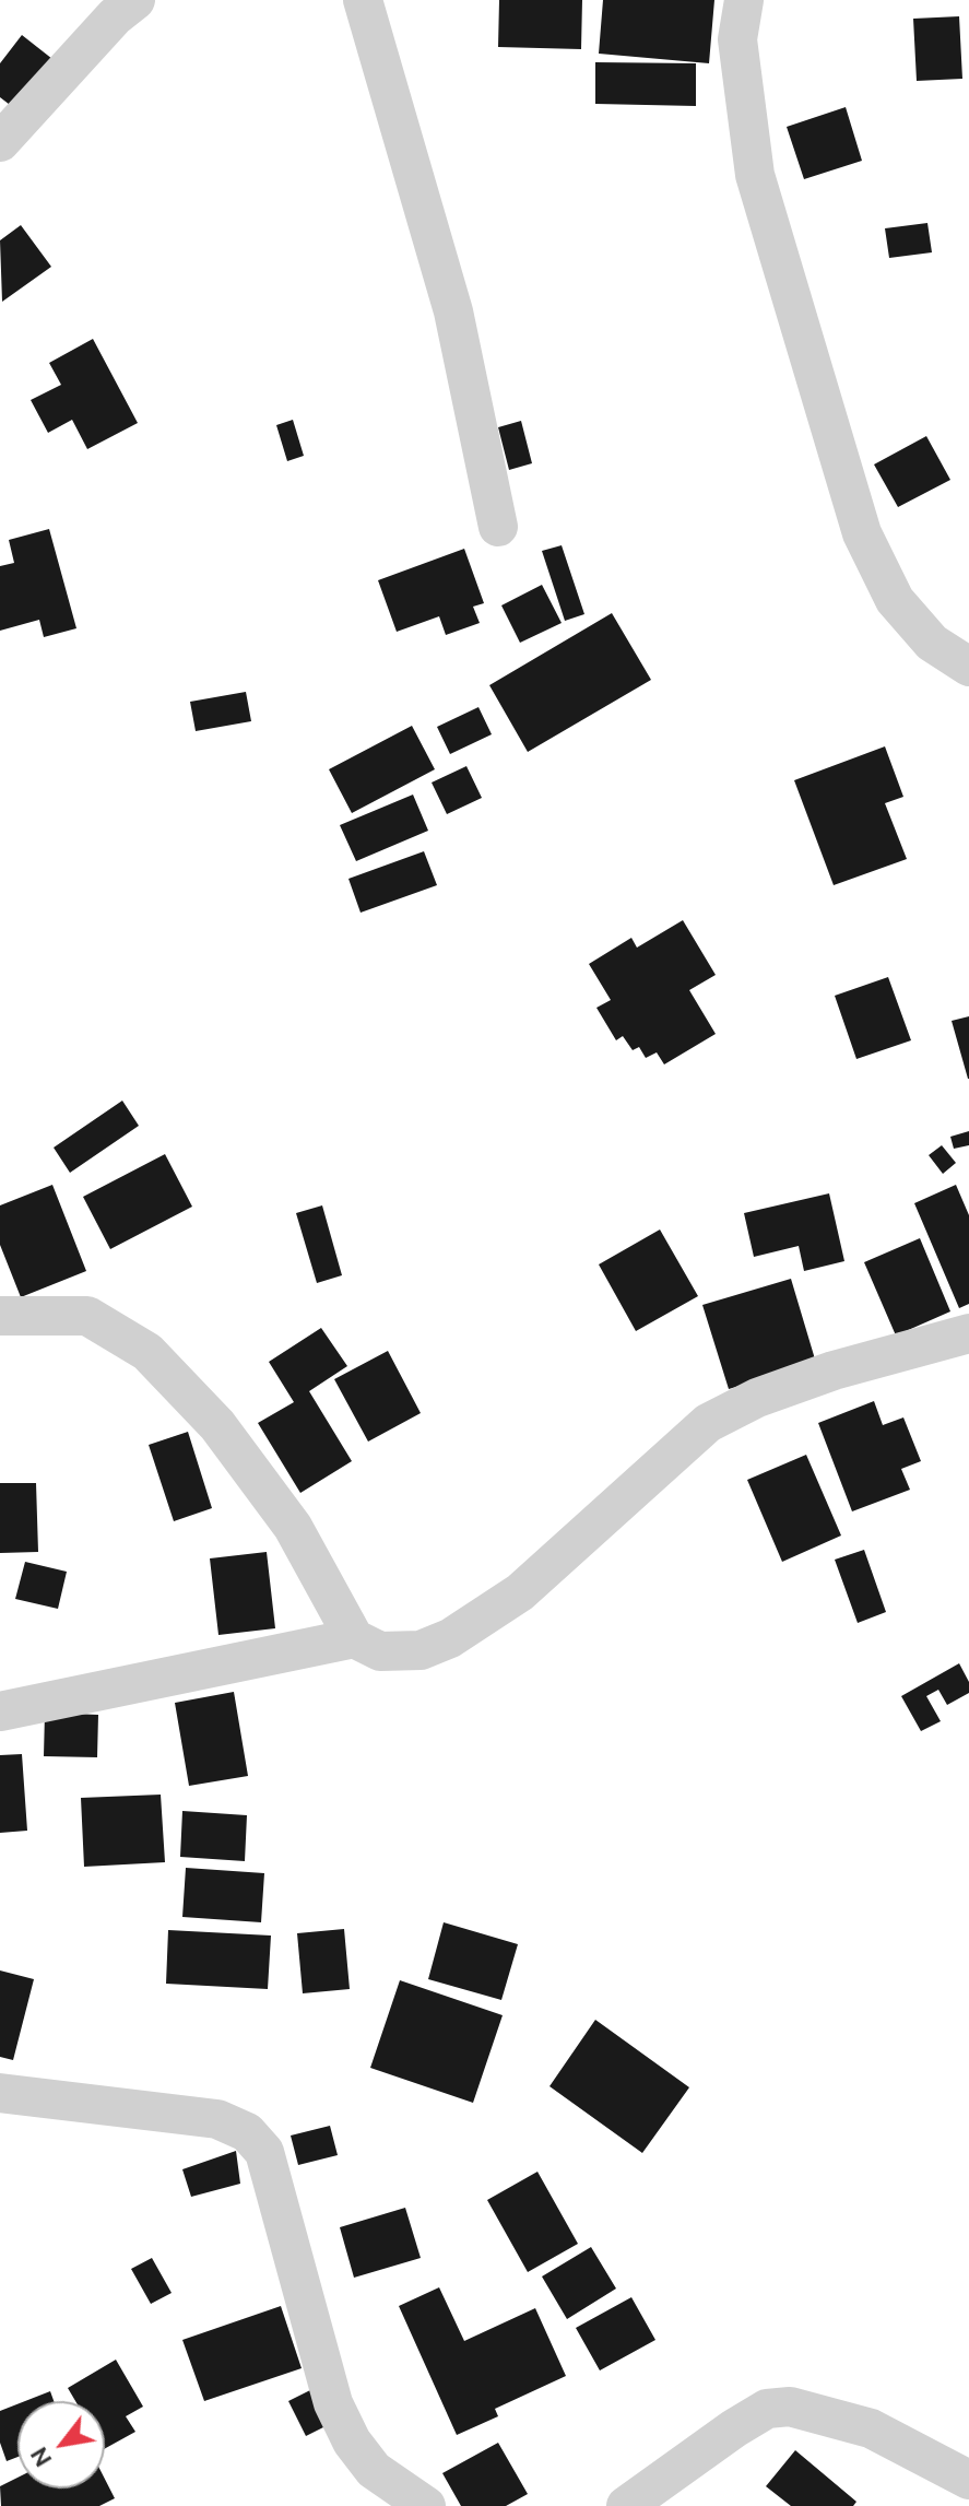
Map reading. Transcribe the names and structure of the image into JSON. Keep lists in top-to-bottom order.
{
  "north": "bottom left"
}
